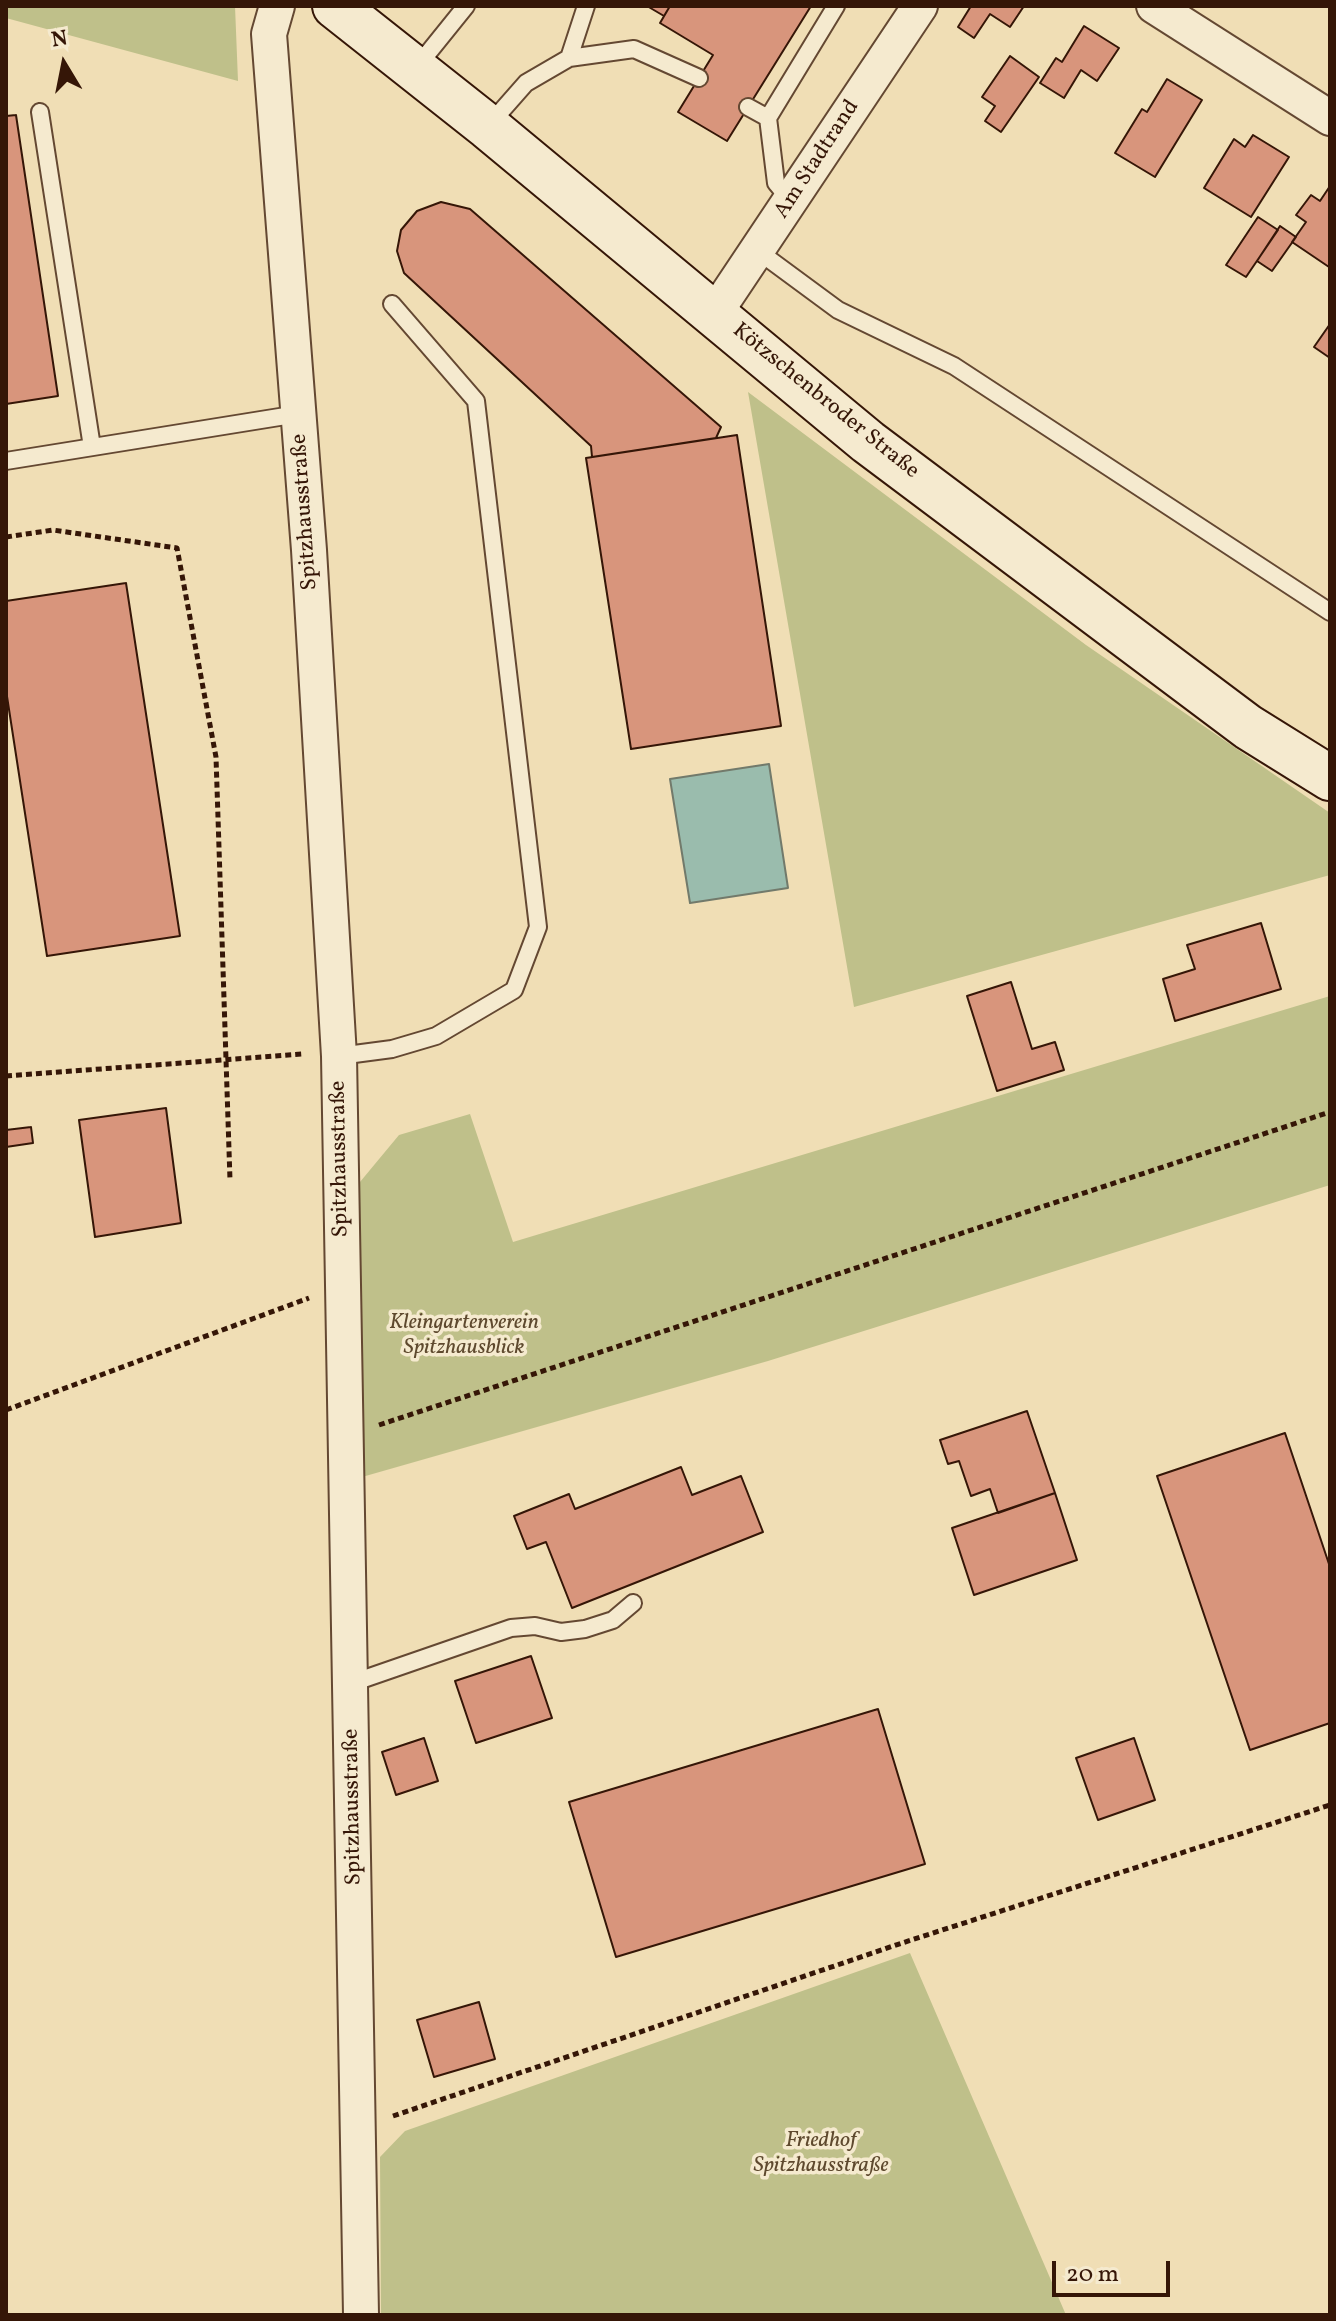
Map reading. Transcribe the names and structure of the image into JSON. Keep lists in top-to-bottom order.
{
  "streets": {
    "street": ["Am Stadtrand", "Kötzschenbroder Straße", "Spitzhausstraße"]
  },
  "crossings": [
    ["Am Stadtrand", "Kötzschenbroder Straße"]
  ],
  "parks": ["Kleingartenverein Spitzhausblick", "Friedhof Spitzhausstraße"],
  "scale_bar": "20 m",
  "north": "top"
}
